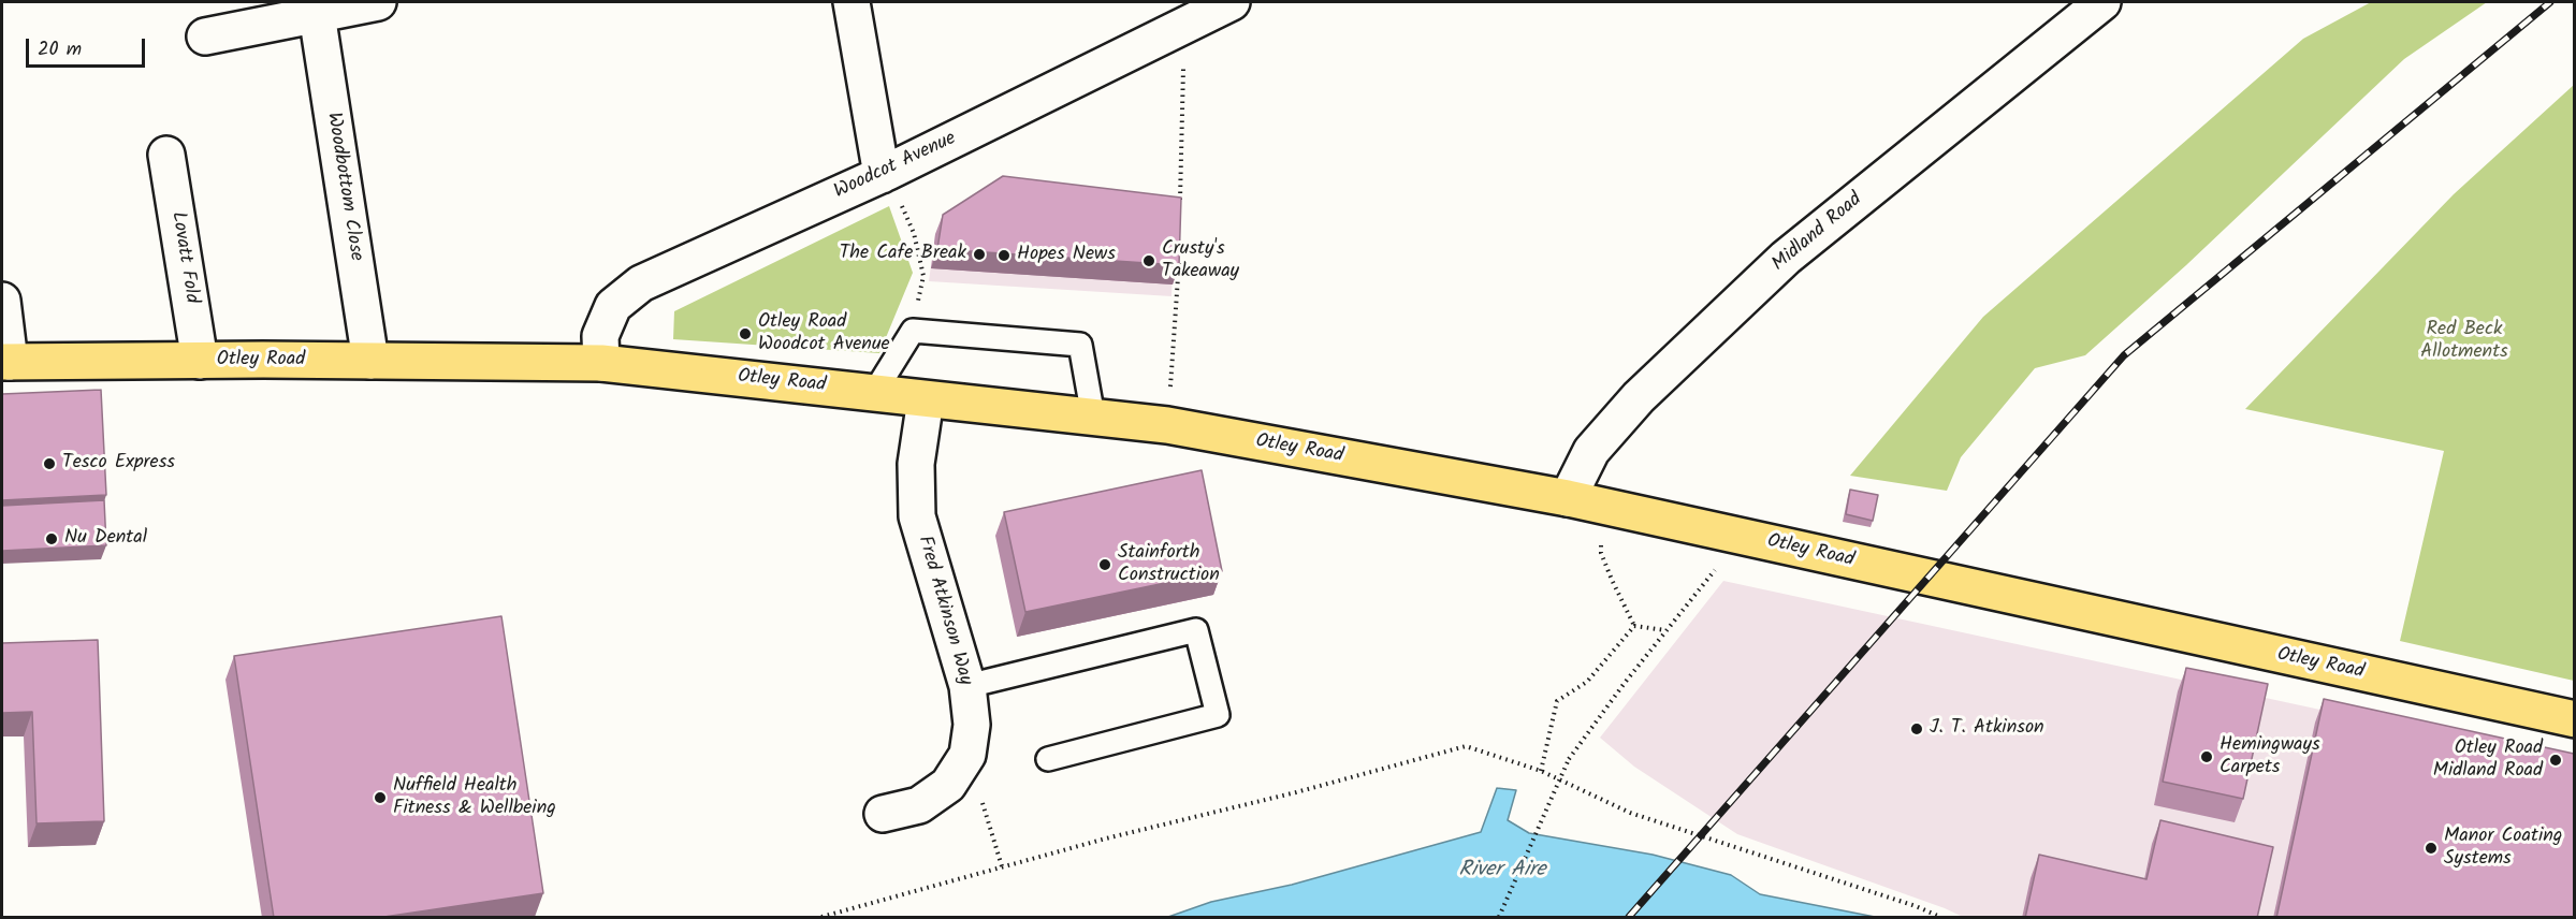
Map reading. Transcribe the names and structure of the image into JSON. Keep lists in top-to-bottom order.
{
  "streets": {
    "main road": ["Otley Road"],
    "street": [
      "Woodcot Avenue",
      "Woodbottom Close",
      "Midland Road",
      "Lovatt Fold",
      "Fred Atkinson Way"
    ]
  },
  "crossings": [
    ["Woodcot Avenue", "Otley Road"],
    ["Woodbottom Close", "Otley Road"],
    ["Midland Road", "Otley Road"],
    ["Lovatt Fold", "Otley Road"],
    ["Otley Road", "Fred Atkinson Way"]
  ],
  "water": ["River Aire"],
  "parks": ["Red Beck Allotments"],
  "places": [
    "The Cafe Break",
    "Hopes News",
    "Crusty's Takeaway",
    "Otley Road Woodcot Avenue",
    "Tesco Express",
    "Nu Dental",
    "Stainforth Construction",
    "J. T. Atkinson",
    "Hemingways Carpets",
    "Otley Road Midland Road",
    "Nuffield Health Fitness & Wellbeing",
    "Manor Coating Systems"
  ],
  "scale_bar": "20 m"
}
